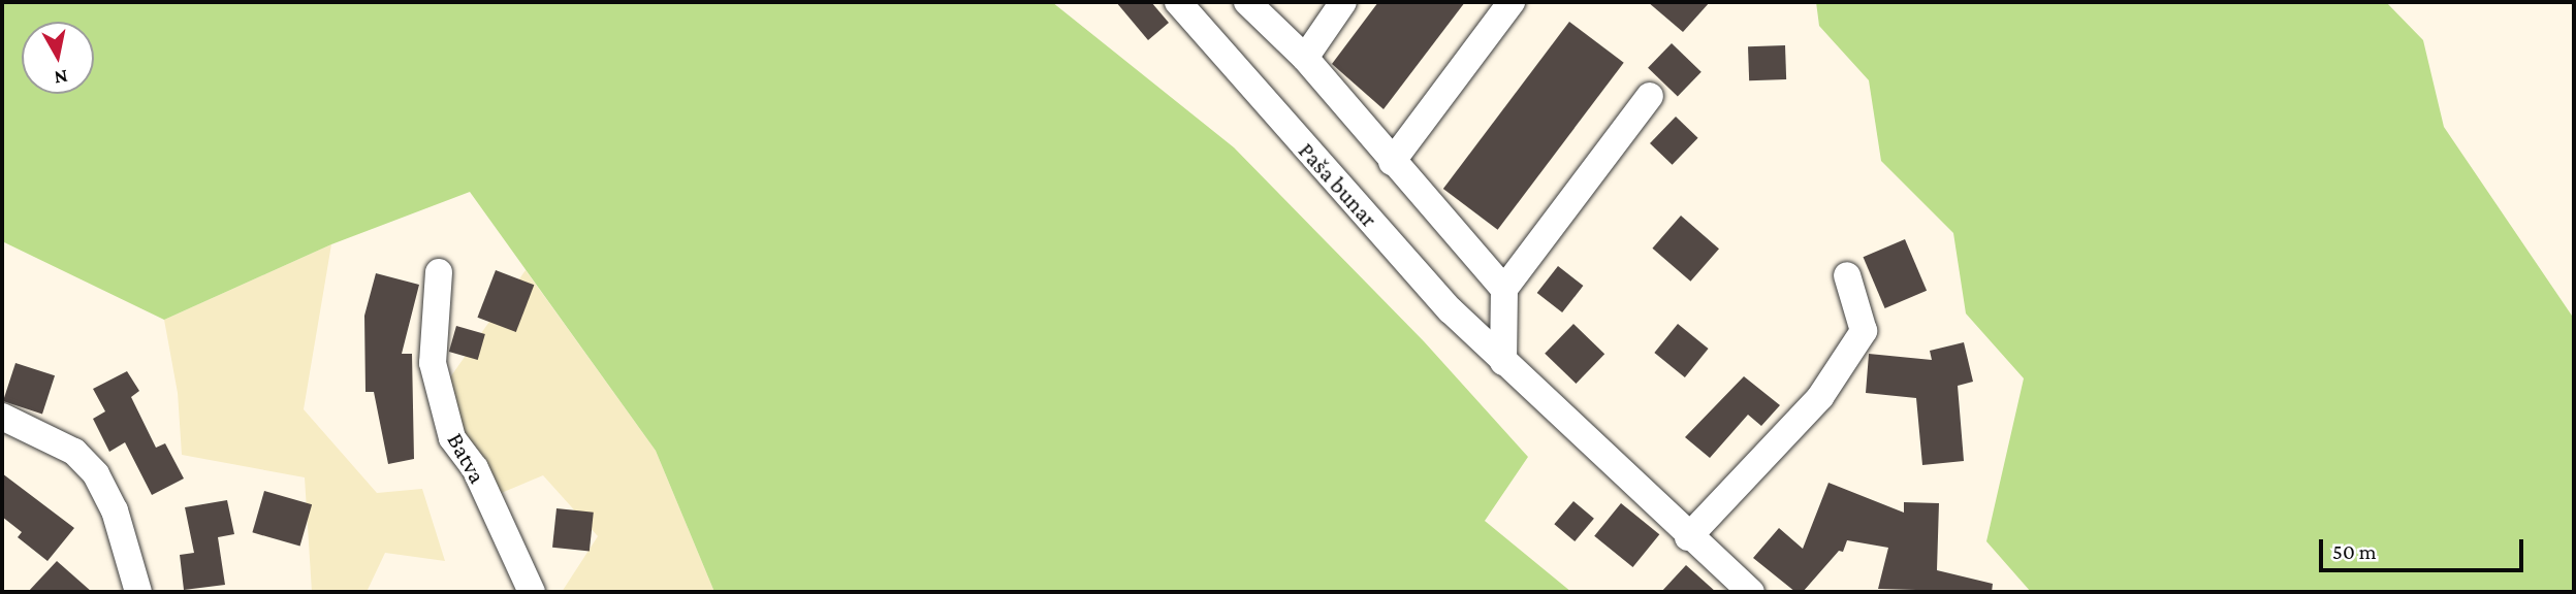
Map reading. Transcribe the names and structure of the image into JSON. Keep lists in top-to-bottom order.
{
  "streets": {
    "street": ["Paša bunar", "Batva"]
  },
  "scale_bar": "50 m",
  "north": "bottom"
}
